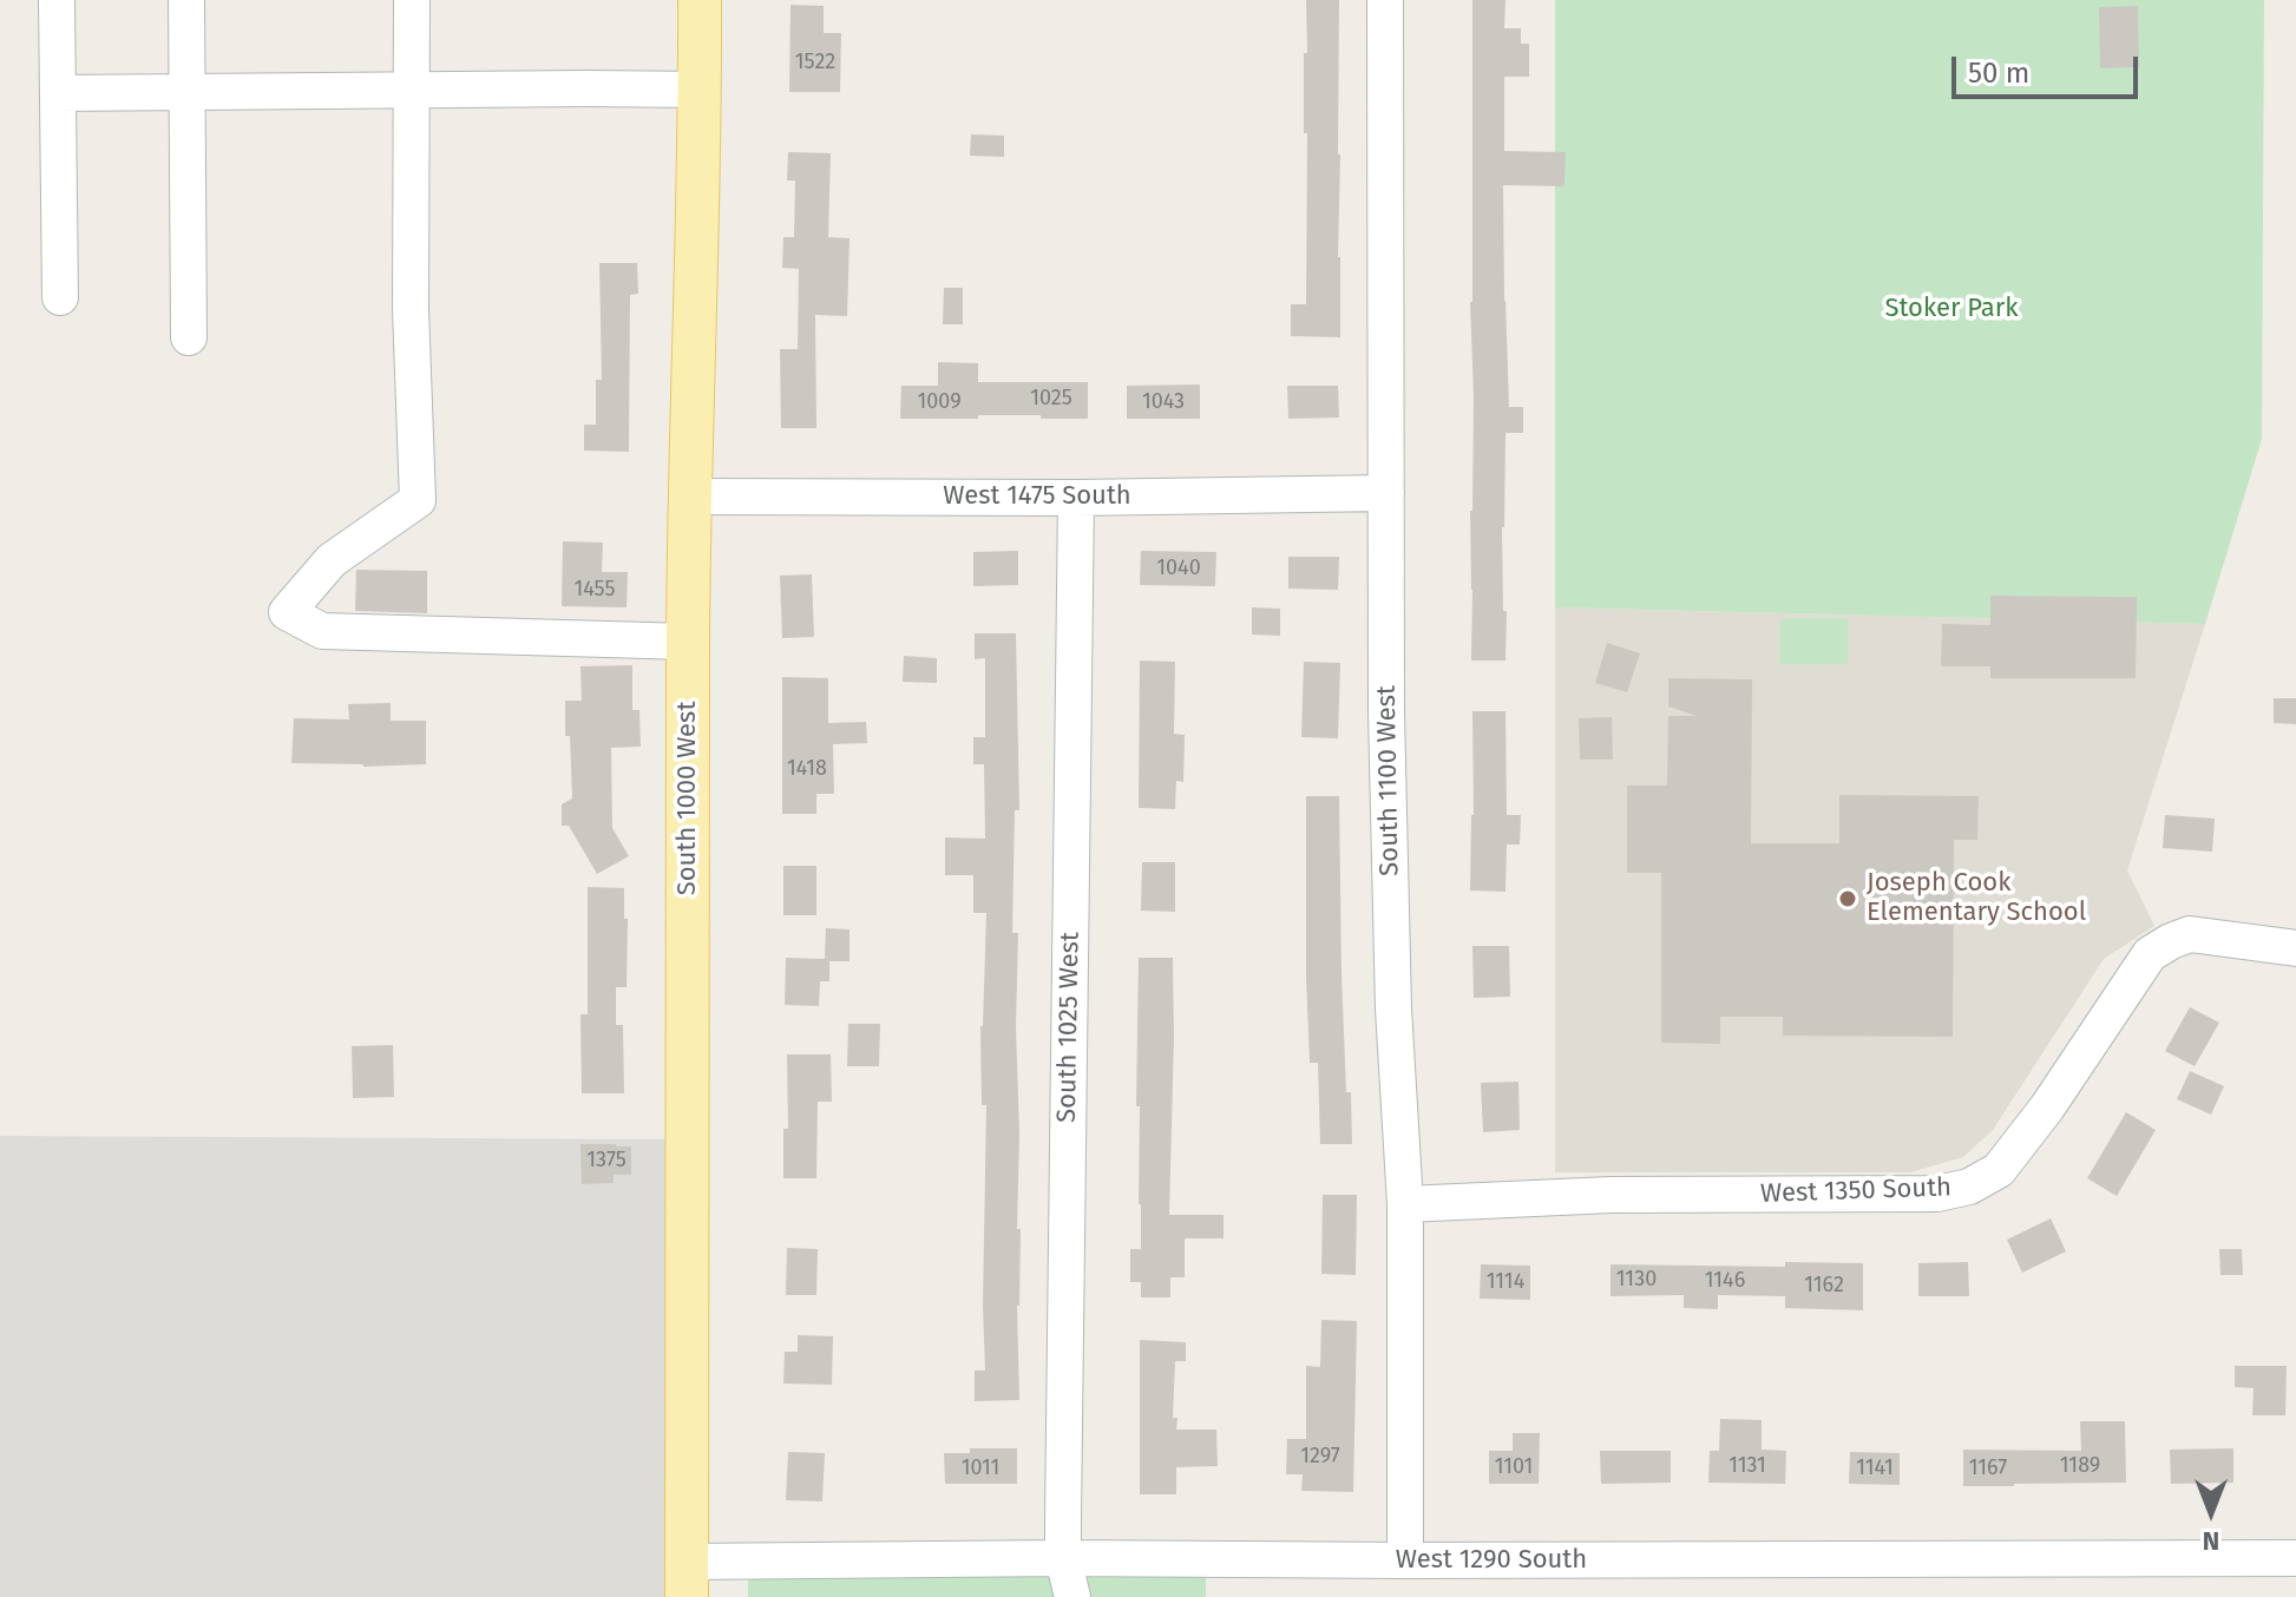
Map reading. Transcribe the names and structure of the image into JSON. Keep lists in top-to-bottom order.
{
  "streets": {
    "main road": ["South 1000 West"],
    "street": [
      "West 1475 South",
      "South 1100 West",
      "South 1025 West",
      "West 1350 South",
      "West 1290 South"
    ]
  },
  "crossings": [
    ["West 1475 South", "South 1100 West"],
    ["West 1475 South", "South 1000 West"],
    ["West 1475 South", "South 1025 West"],
    ["South 1100 West", "West 1350 South"],
    ["South 1100 West", "West 1290 South"],
    ["South 1000 West", "West 1290 South"],
    ["South 1025 West", "West 1290 South"]
  ],
  "parks": ["Stoker Park"],
  "places": ["Joseph Cook Elementary School"],
  "house_numbers": [
    "1522",
    "1025",
    "1009",
    "1043",
    "1040",
    "1455",
    "1418",
    "1375",
    "1130",
    "1146",
    "1114",
    "1162",
    "1297",
    "1131",
    "1189",
    "1101",
    "1011",
    "1141",
    "1167"
  ],
  "scale_bar": "50 m",
  "north": "bottom"
}
